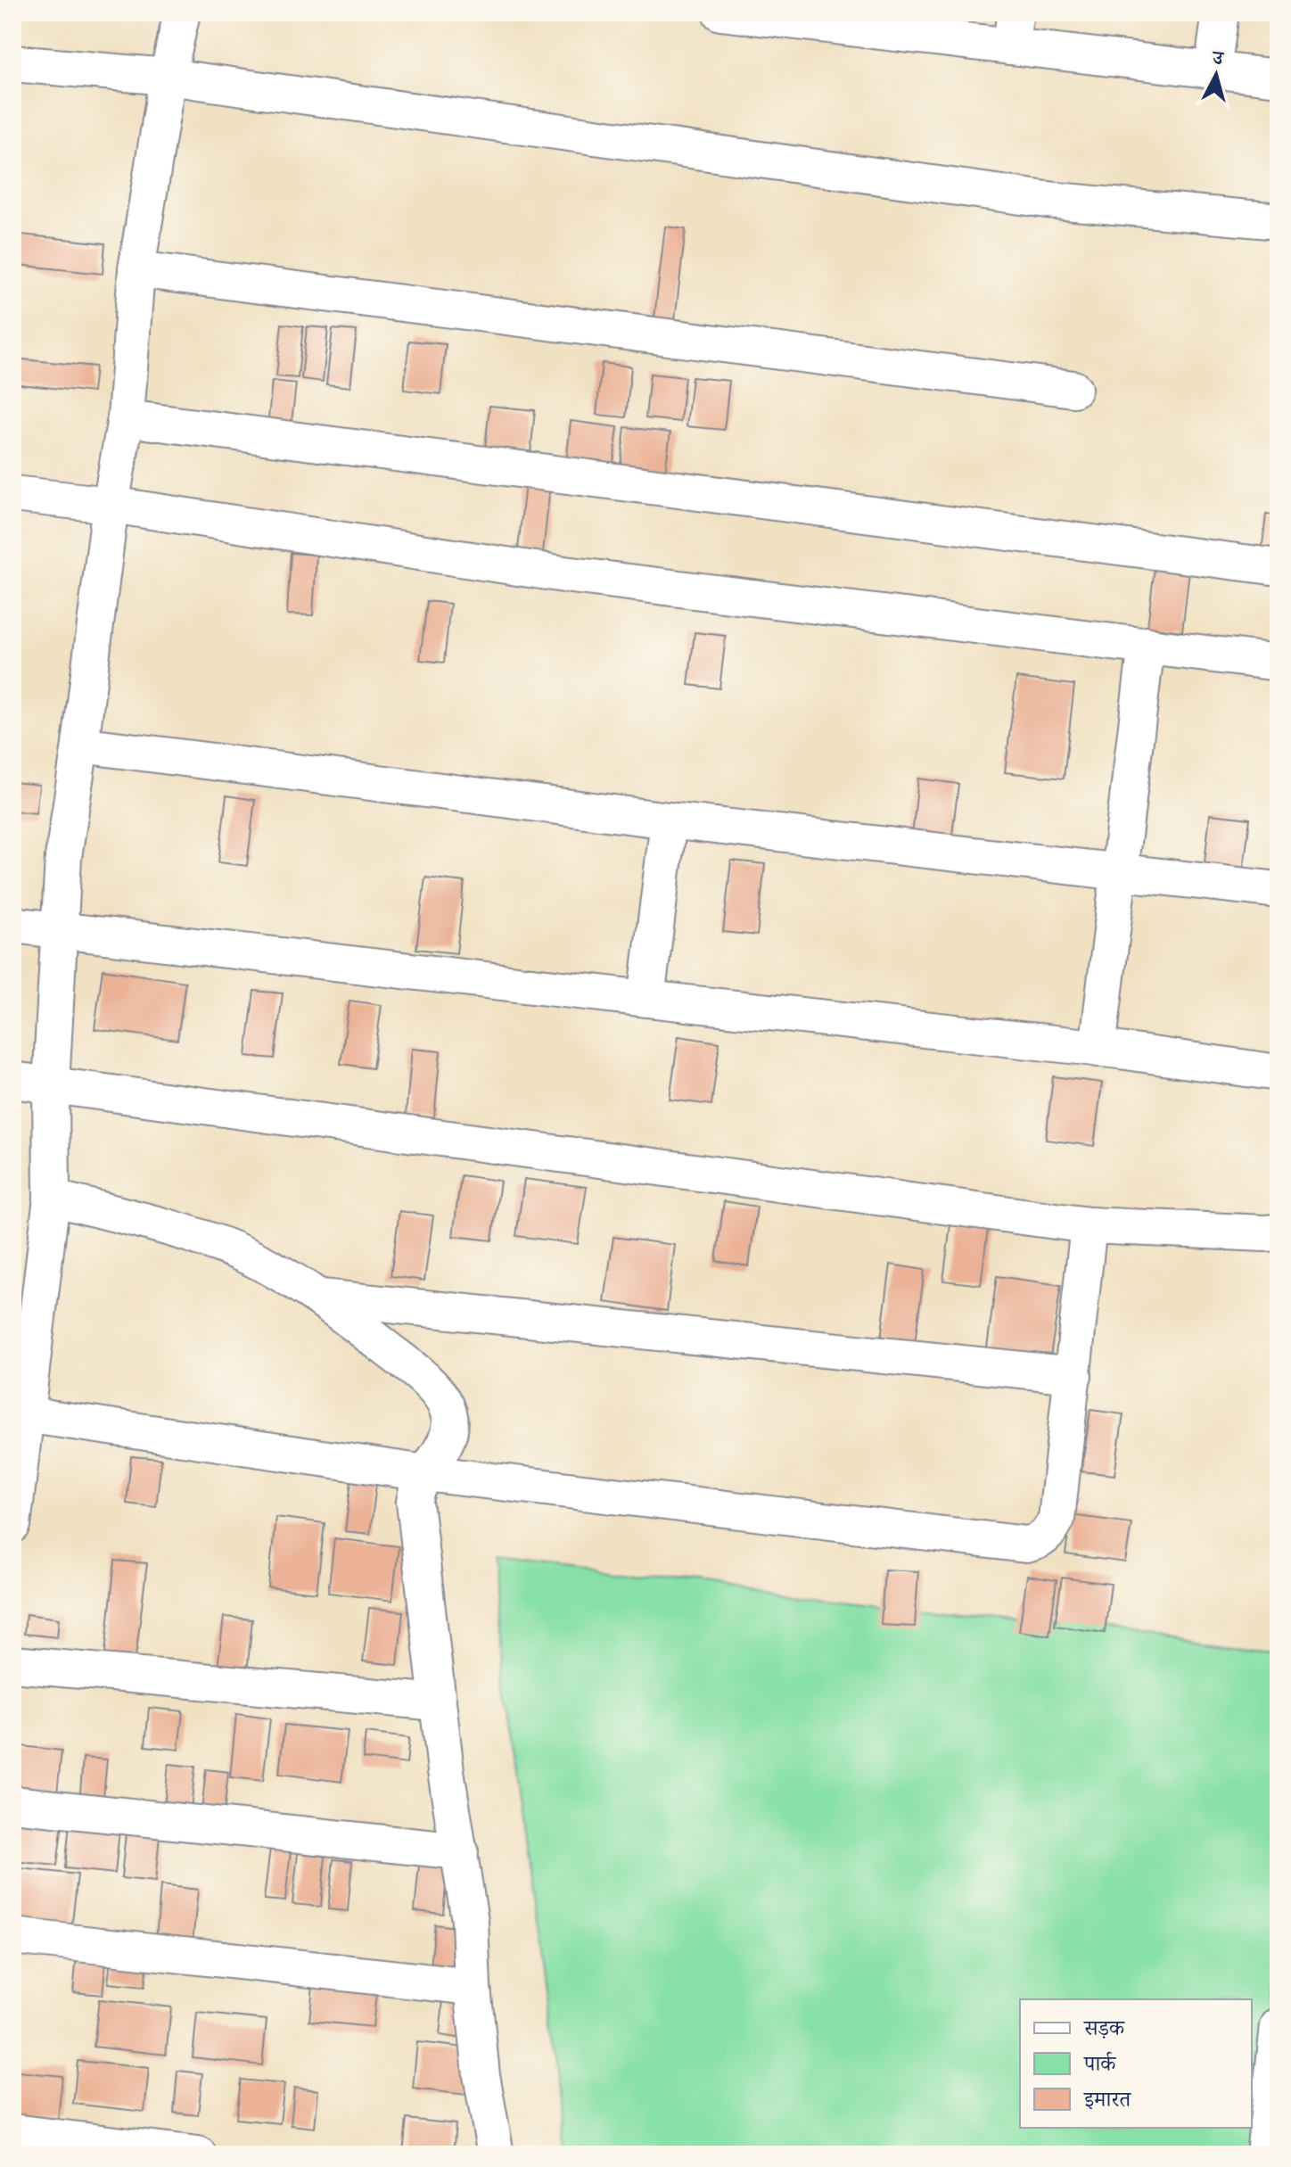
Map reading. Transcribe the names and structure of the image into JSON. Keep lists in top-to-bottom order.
{
  "legend": ["सड़क", "पार्क", "इमारत"],
  "north": "top"
}
